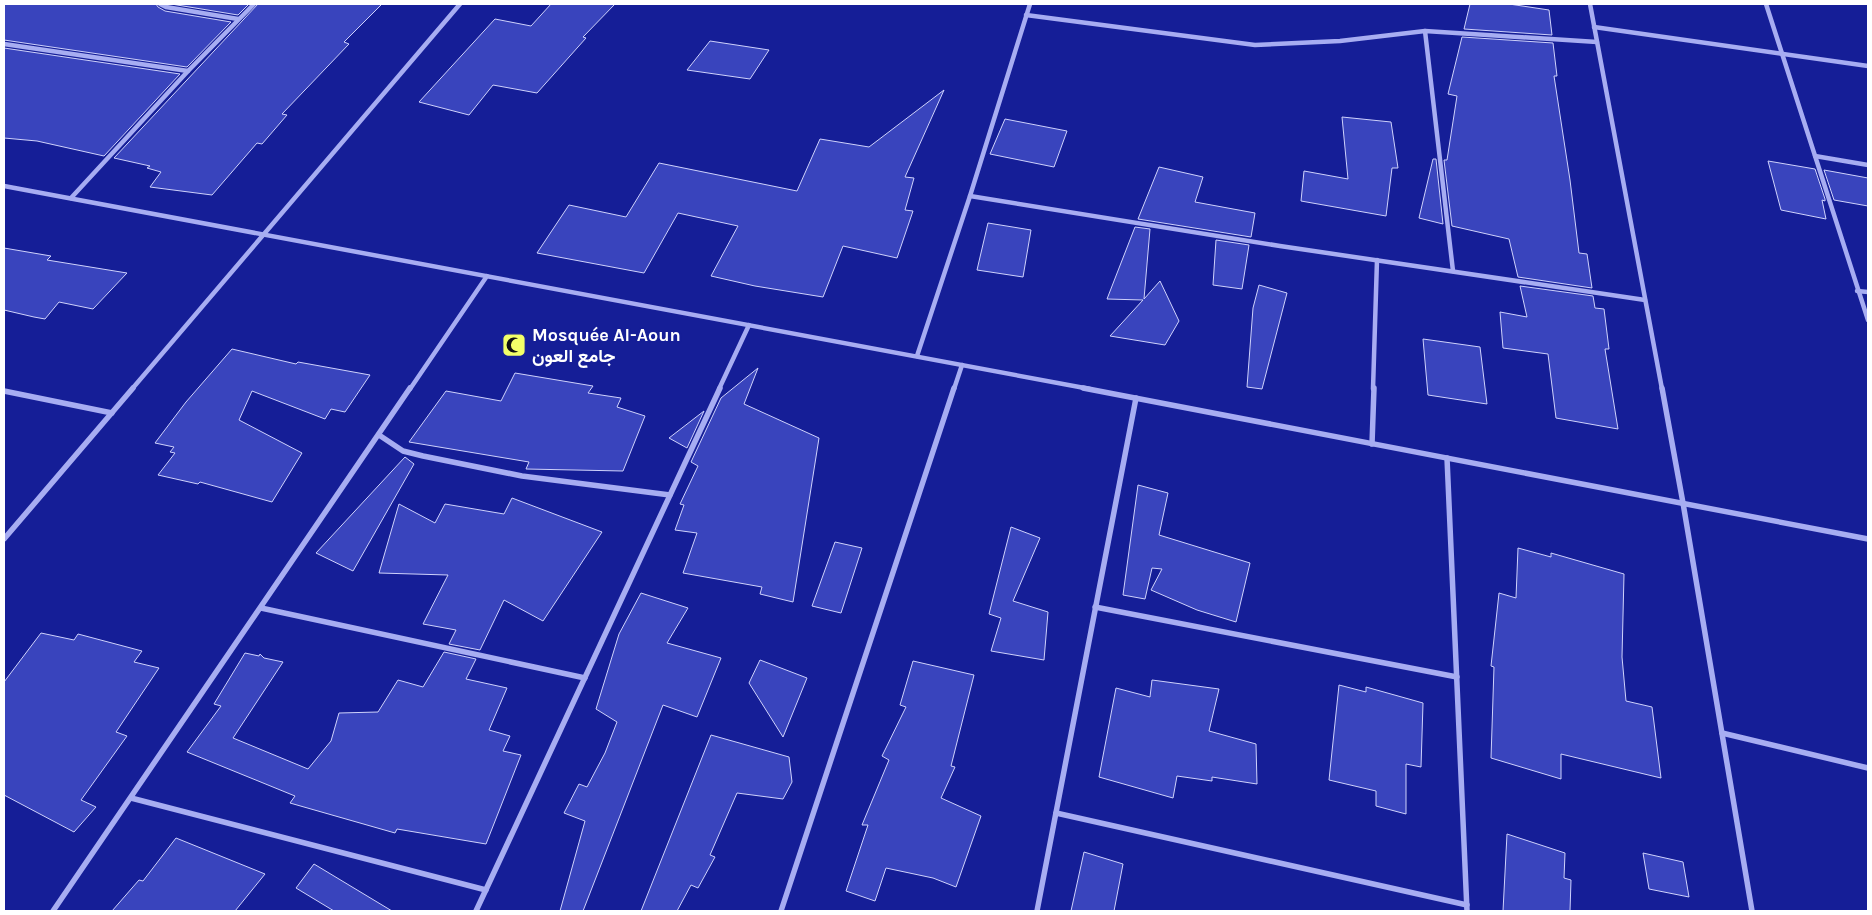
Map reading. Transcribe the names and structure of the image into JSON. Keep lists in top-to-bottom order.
{
  "places": {
    "mosque": ["Mosquée Al-Aoun جامع العون"]
  }
}
